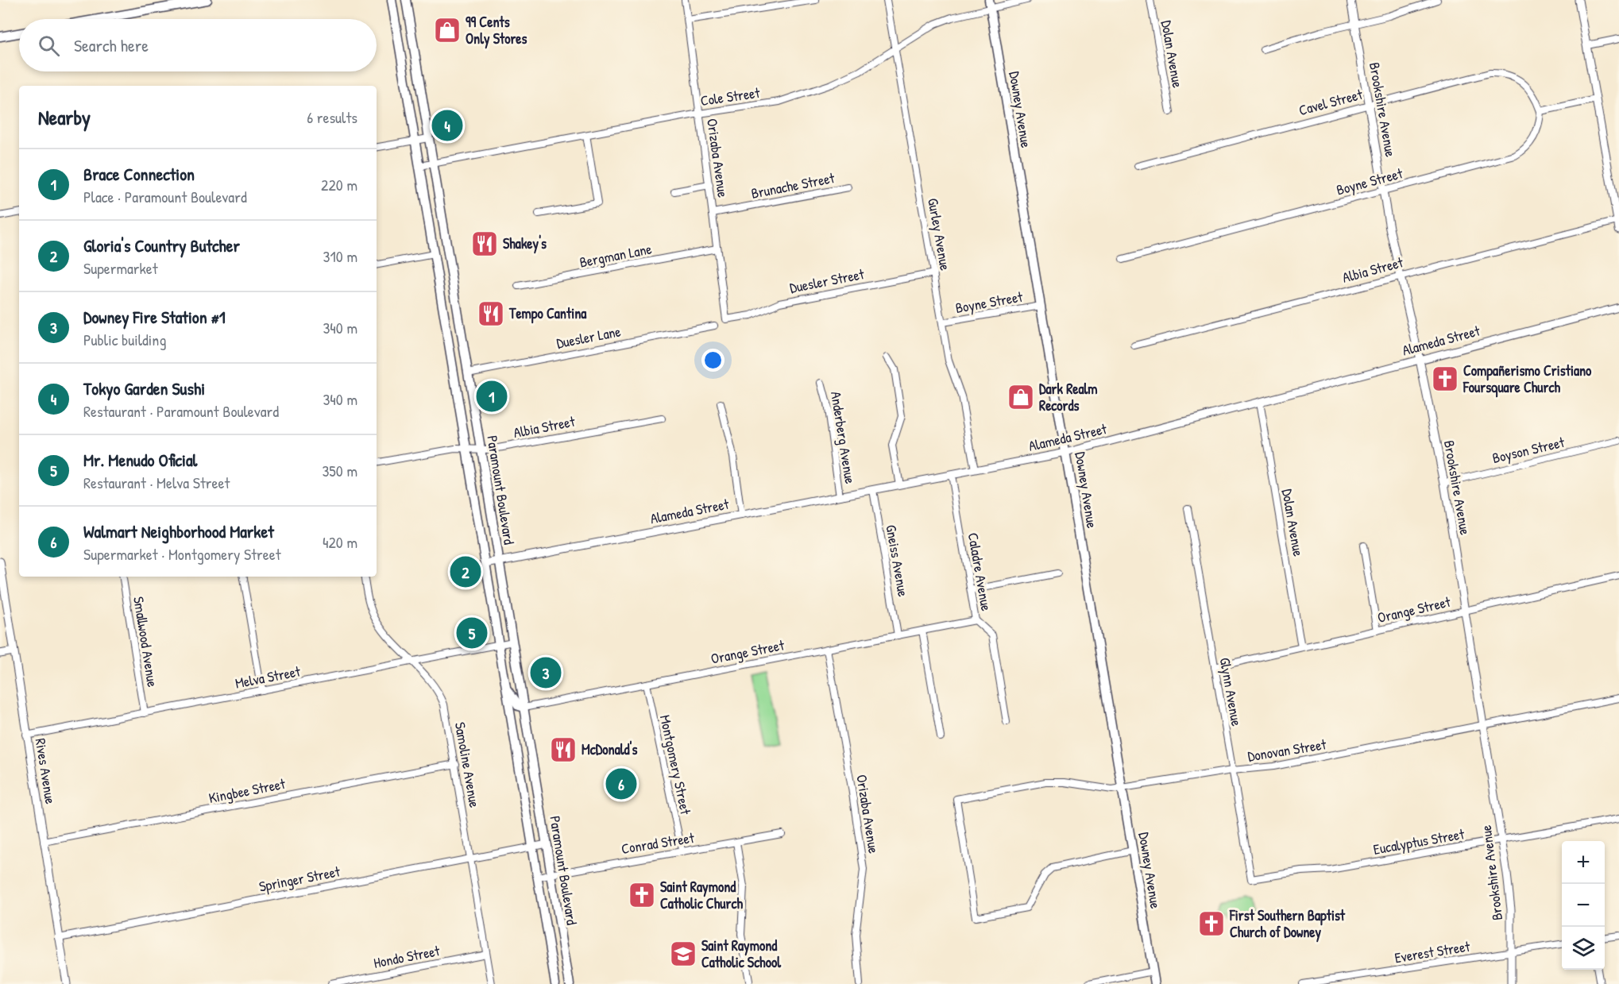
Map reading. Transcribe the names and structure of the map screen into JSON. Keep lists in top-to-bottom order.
{
  "streets": {
    "main road": ["Downey Avenue", "Paramount Boulevard"],
    "street": [
      "Dolan Avenue",
      "Cole Street",
      "Cavel Street",
      "Brookshire Avenue",
      "Orizaba Avenue",
      "Boyne Street",
      "Brunache Street",
      "Gurley Avenue",
      "Bergman Lane",
      "Albia Street",
      "Duesler Street",
      "Duesler Lane",
      "Alameda Street",
      "Anderberg Avenue",
      "Boyson Street",
      "Gneiss Avenue",
      "Caladre Avenue",
      "Orange Street",
      "Smallwood Avenue",
      "Melva Street",
      "Glynn Avenue",
      "Donovan Street",
      "Samoline Avenue",
      "Montgomery Street",
      "Rives Avenue",
      "Kingbee Street",
      "Eucalyptus Street",
      "Conrad Street",
      "Springer Street",
      "Everest Street",
      "Hondo Street"
    ]
  },
  "crossings": [
    ["Dolan Avenue", "Alameda Street"],
    ["Dolan Avenue", "Orange Street"],
    ["Cole Street", "Downey Avenue"],
    ["Cole Street", "Orizaba Avenue"],
    ["Cole Street", "Gurley Avenue"],
    ["Cole Street", "Paramount Boulevard"],
    ["Cavel Street", "Brookshire Avenue"],
    ["Cavel Street", "Boyne Street"],
    ["Downey Avenue", "Boyne Street"],
    ["Downey Avenue", "Alameda Street"],
    ["Downey Avenue", "Donovan Street"],
    ["Brookshire Avenue", "Boyne Street"],
    ["Brookshire Avenue", "Albia Street"],
    ["Brookshire Avenue", "Alameda Street"],
    ["Brookshire Avenue", "Boyson Street"],
    ["Brookshire Avenue", "Orange Street"],
    ["Brookshire Avenue", "Donovan Street"],
    ["Brookshire Avenue", "Eucalyptus Street"],
    ["Brookshire Avenue", "Everest Street"],
    ["Orizaba Avenue", "Brunache Street"],
    ["Orizaba Avenue", "Bergman Lane"],
    ["Orizaba Avenue", "Duesler Street"],
    ["Orizaba Avenue", "Orange Street"],
    ["Boyne Street", "Gurley Avenue"],
    ["Gurley Avenue", "Duesler Street"],
    ["Gurley Avenue", "Alameda Street"],
    ["Albia Street", "Paramount Boulevard"],
    ["Duesler Lane", "Paramount Boulevard"],
    ["Alameda Street", "Anderberg Avenue"],
    ["Alameda Street", "Paramount Boulevard"],
    ["Alameda Street", "Gneiss Avenue"],
    ["Alameda Street", "Caladre Avenue"],
    ["Paramount Boulevard", "Orange Street"],
    ["Paramount Boulevard", "Melva Street"],
    ["Paramount Boulevard", "Conrad Street"],
    ["Paramount Boulevard", "Springer Street"],
    ["Gneiss Avenue", "Orange Street"],
    ["Caladre Avenue", "Orange Street"],
    ["Orange Street", "Glynn Avenue"],
    ["Orange Street", "Montgomery Street"],
    ["Smallwood Avenue", "Melva Street"],
    ["Melva Street", "Samoline Avenue"],
    ["Melva Street", "Rives Avenue"],
    ["Glynn Avenue", "Donovan Street"],
    ["Glynn Avenue", "Eucalyptus Street"],
    ["Samoline Avenue", "Kingbee Street"],
    ["Samoline Avenue", "Springer Street"],
    ["Samoline Avenue", "Hondo Street"],
    ["Montgomery Street", "Conrad Street"],
    ["Rives Avenue", "Kingbee Street"],
    ["Rives Avenue", "Springer Street"]
  ],
  "places": {
    "shop": ["99 Cents Only Stores", "Dark Realm Records"],
    "restaurant": ["Shakey's", "Tempo Cantina", "McDonald's"],
    "church": ["Compañerismo Cristiano Foursquare Church", "Saint Raymond Catholic Church", "First Southern Baptist Church of Downey"],
    "school or university": ["Saint Raymond Catholic School"]
  },
  "page": {
    "search": "Search here",
    "heading": ["Nearby", "6 results"],
    "pins": [
      "4",
      "1",
      "2",
      "5",
      "3",
      "6"
    ],
    "list": [
      {
        "mark": "1",
        "name": "Brace Connection",
        "note": "Place · Paramount Boulevard",
        "value": "220 m"
      },
      {
        "mark": "2",
        "name": "Gloria's Country Butcher",
        "note": "Supermarket",
        "value": "310 m"
      },
      {
        "mark": "3",
        "name": "Downey Fire Station #1",
        "note": "Public building",
        "value": "340 m"
      },
      {
        "mark": "4",
        "name": "Tokyo Garden Sushi",
        "note": "Restaurant · Paramount Boulevard",
        "value": "340 m"
      },
      {
        "mark": "5",
        "name": "Mr. Menudo Oficial",
        "note": "Restaurant · Melva Street",
        "value": "350 m"
      },
      {
        "mark": "6",
        "name": "Walmart Neighborhood Market",
        "note": "Supermarket · Montgomery Street",
        "value": "420 m"
      }
    ],
    "map_buttons": ["+", "−"]
  }
}
